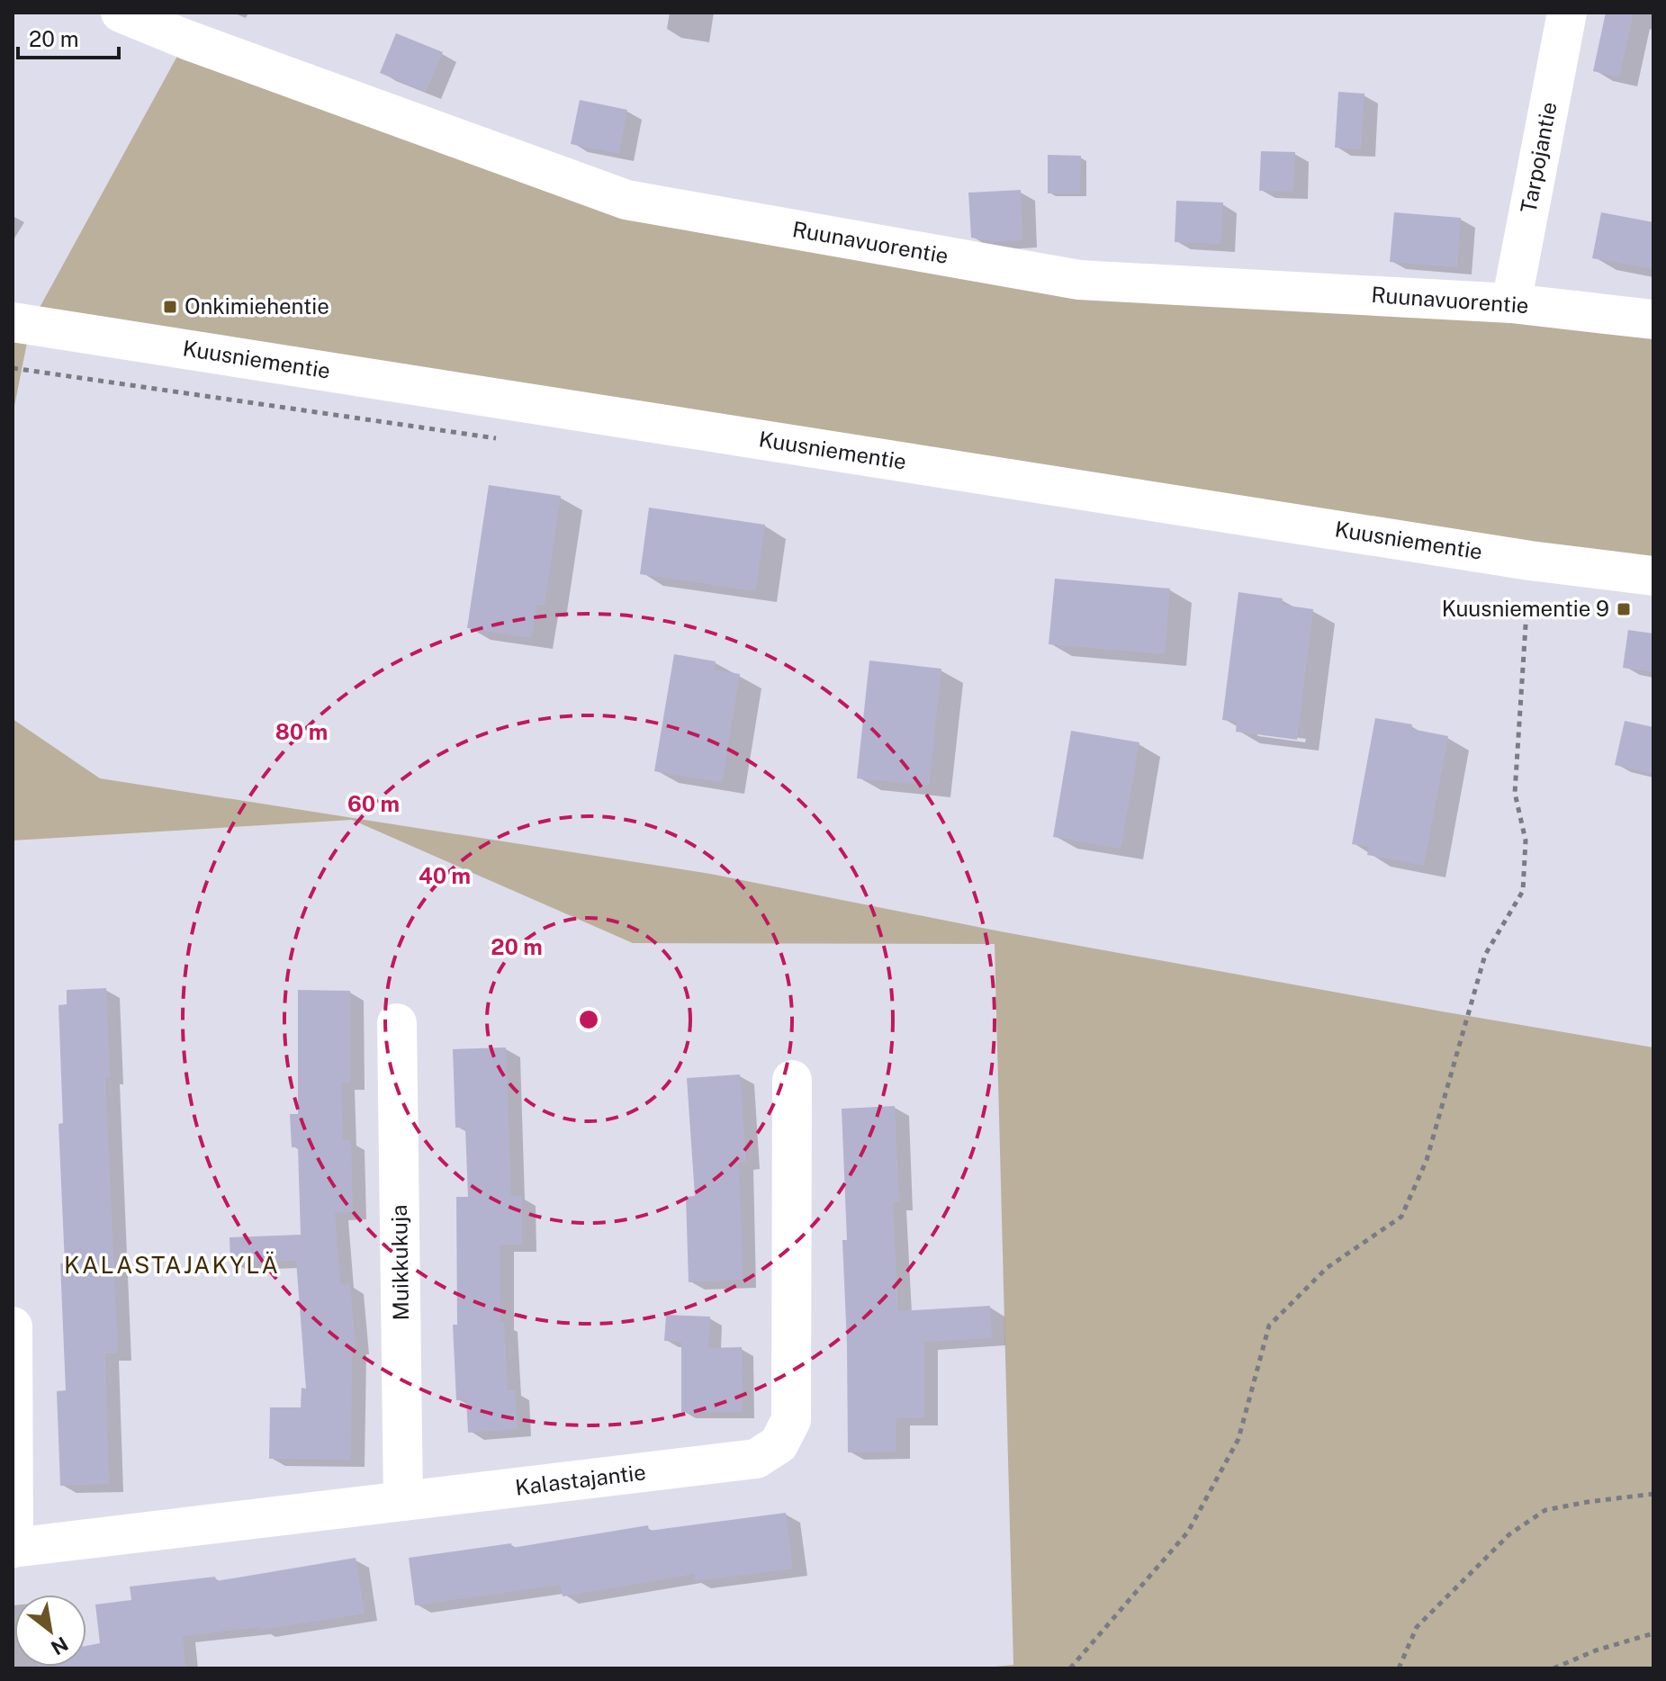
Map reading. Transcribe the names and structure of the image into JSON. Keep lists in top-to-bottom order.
{
  "streets": {
    "street": [
      "Tarpojantie",
      "Ruunavuorentie",
      "Kuusniementie",
      "Muikkukuja",
      "Kalastajantie"
    ]
  },
  "crossings": [
    ["Tarpojantie", "Ruunavuorentie"],
    ["Muikkukuja", "Kalastajantie"]
  ],
  "districts": ["KALASTAJAKYLÄ"],
  "places": {
    "transit": ["Onkimiehentie", "Kuusniementie 9"]
  },
  "scale_bar": "20 m",
  "north": "bottom right",
  "rings": [
    "80 m",
    "60 m",
    "40 m",
    "20 m"
  ]
}
